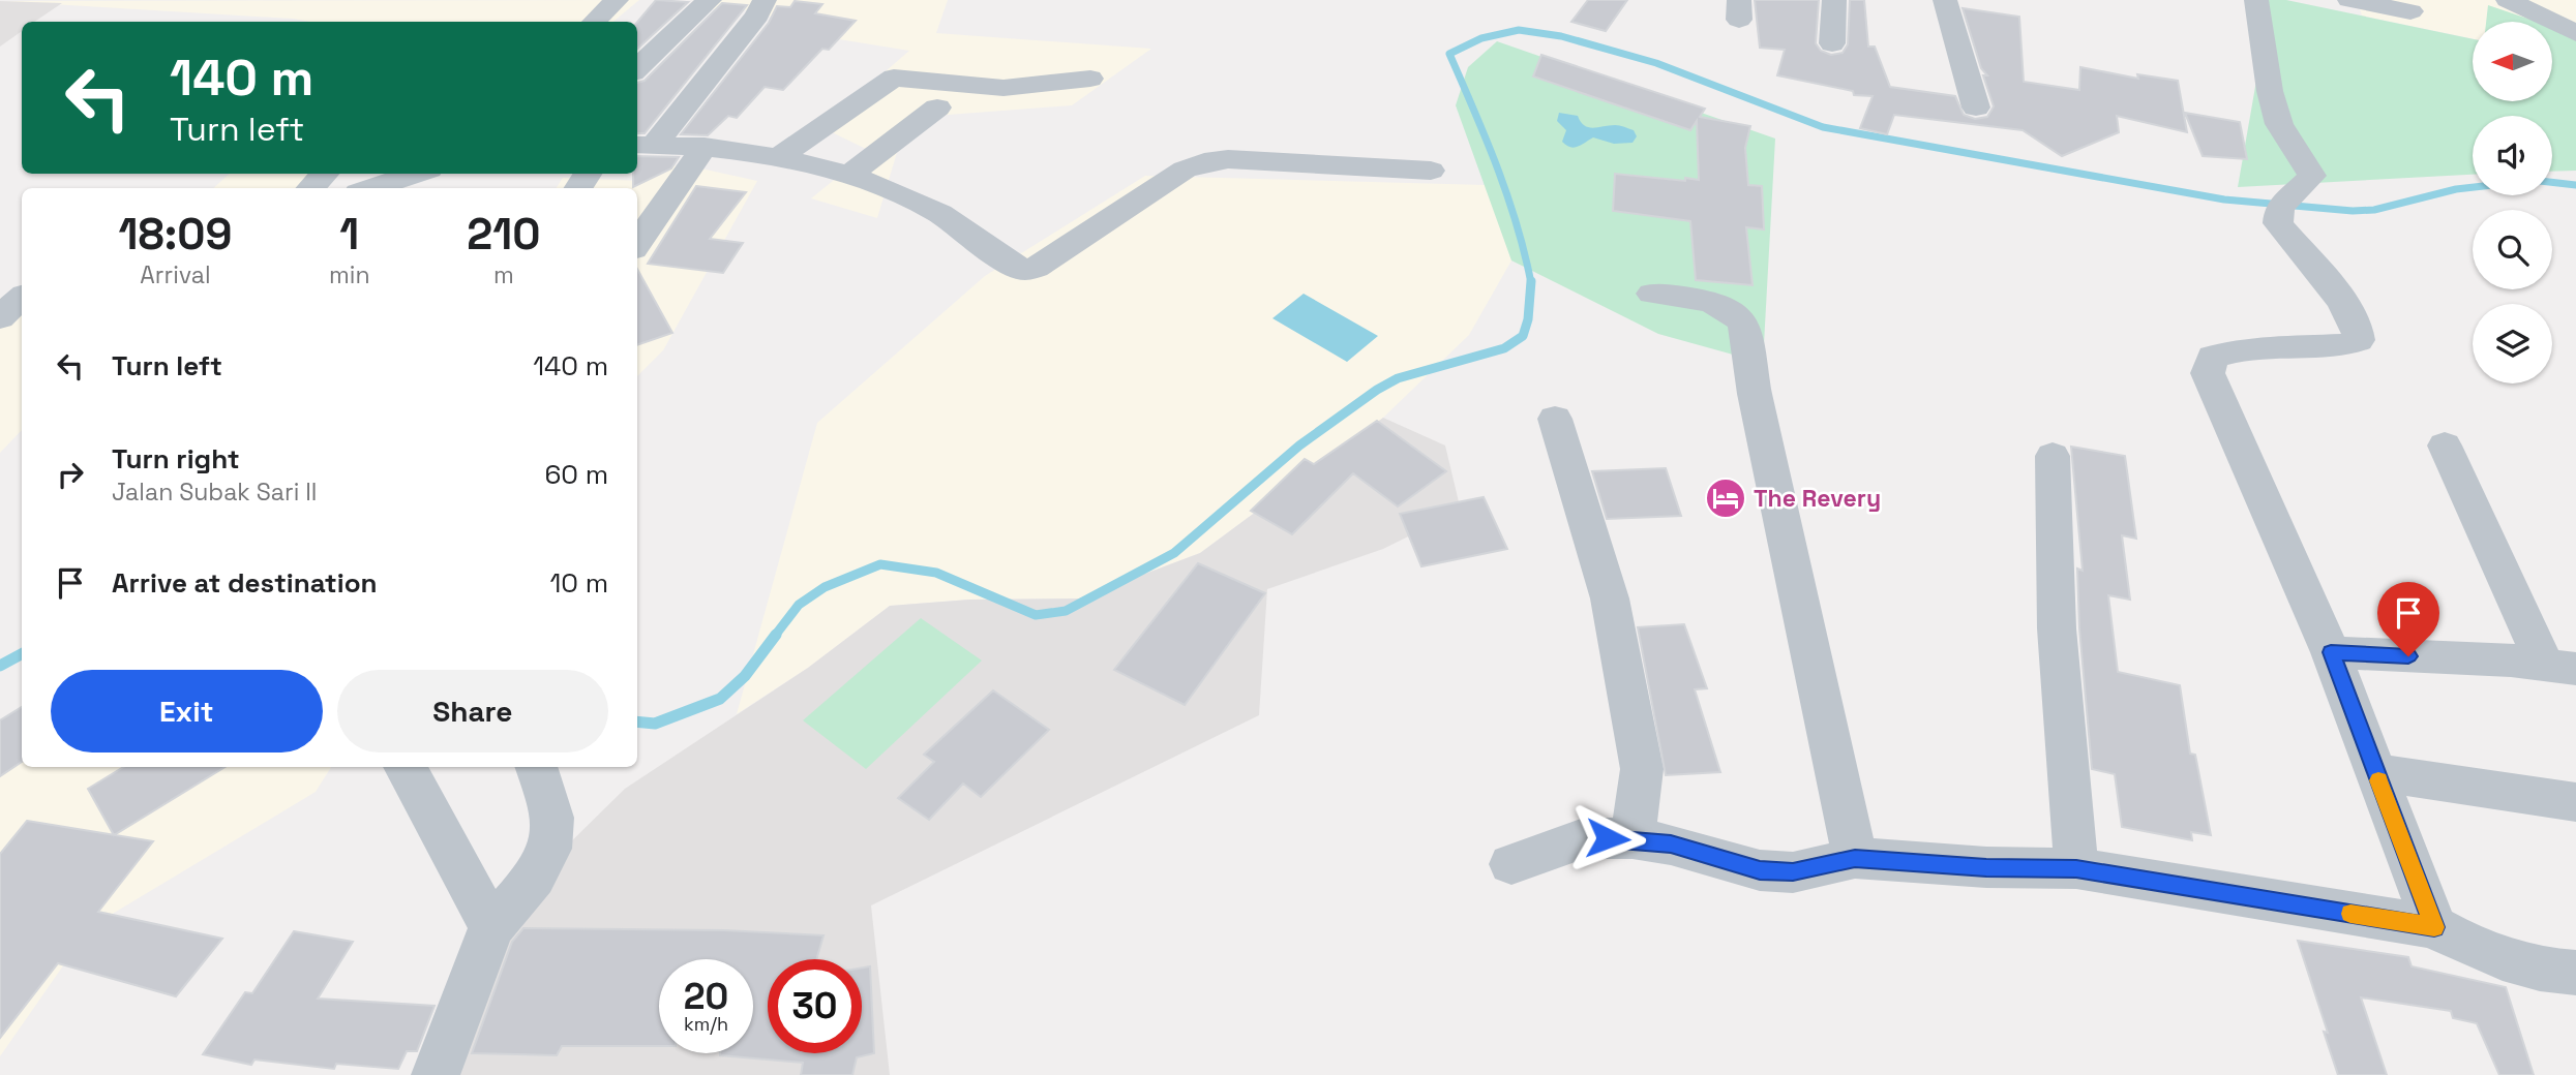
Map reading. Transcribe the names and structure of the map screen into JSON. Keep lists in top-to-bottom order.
{
  "places": {
    "hotel": ["The Revery"]
  },
  "north": "left",
  "page": {
    "turn": ["140 m", "Turn left"],
    "eta": [
      "18:09",
      "Arrival",
      "1",
      "min",
      "210",
      "m"
    ],
    "list": [
      {
        "name": "Turn left",
        "value": "140 m"
      },
      {
        "name": "Turn right",
        "note": "Jalan Subak Sari II",
        "value": "60 m"
      },
      {
        "name": "Arrive at destination",
        "value": "10 m"
      }
    ],
    "buttons": ["Exit", "Share"],
    "speed": "20 km/h",
    "limit": "30"
  }
}
